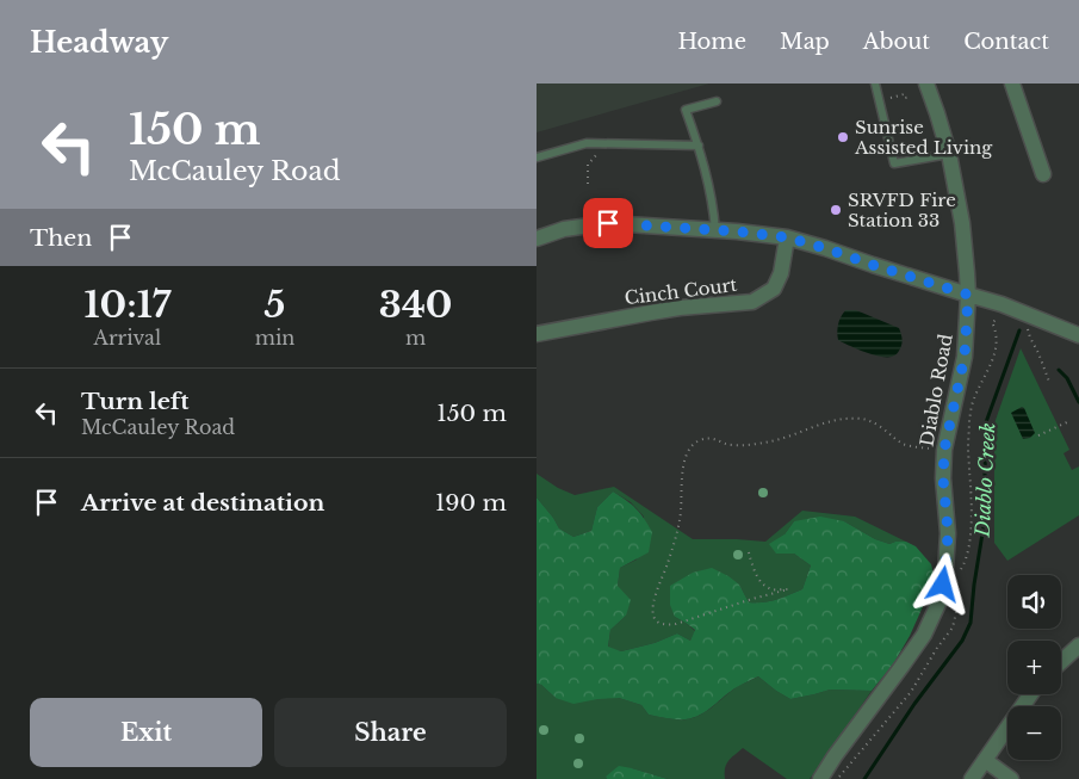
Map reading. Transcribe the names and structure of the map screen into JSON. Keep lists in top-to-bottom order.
{
  "streets": {
    "street": ["Cinch Court", "Diablo Road"]
  },
  "water": ["Diablo Creek"],
  "places": ["Sunrise Assisted Living", "SRVFD Fire Station 33"],
  "page": {
    "header": "Headway",
    "nav": [
      "Home",
      "Map",
      "About",
      "Contact"
    ],
    "turn": ["150 m", "McCauley Road"],
    "then": "Then",
    "eta": [
      "10:17",
      "Arrival",
      "5",
      "min",
      "340",
      "m"
    ],
    "list": [
      {
        "name": "Turn left",
        "note": "McCauley Road",
        "value": "150 m"
      },
      {
        "name": "Arrive at destination",
        "value": "190 m"
      }
    ],
    "map_buttons": ["+", "−"],
    "buttons": ["Exit", "Share"]
  }
}
